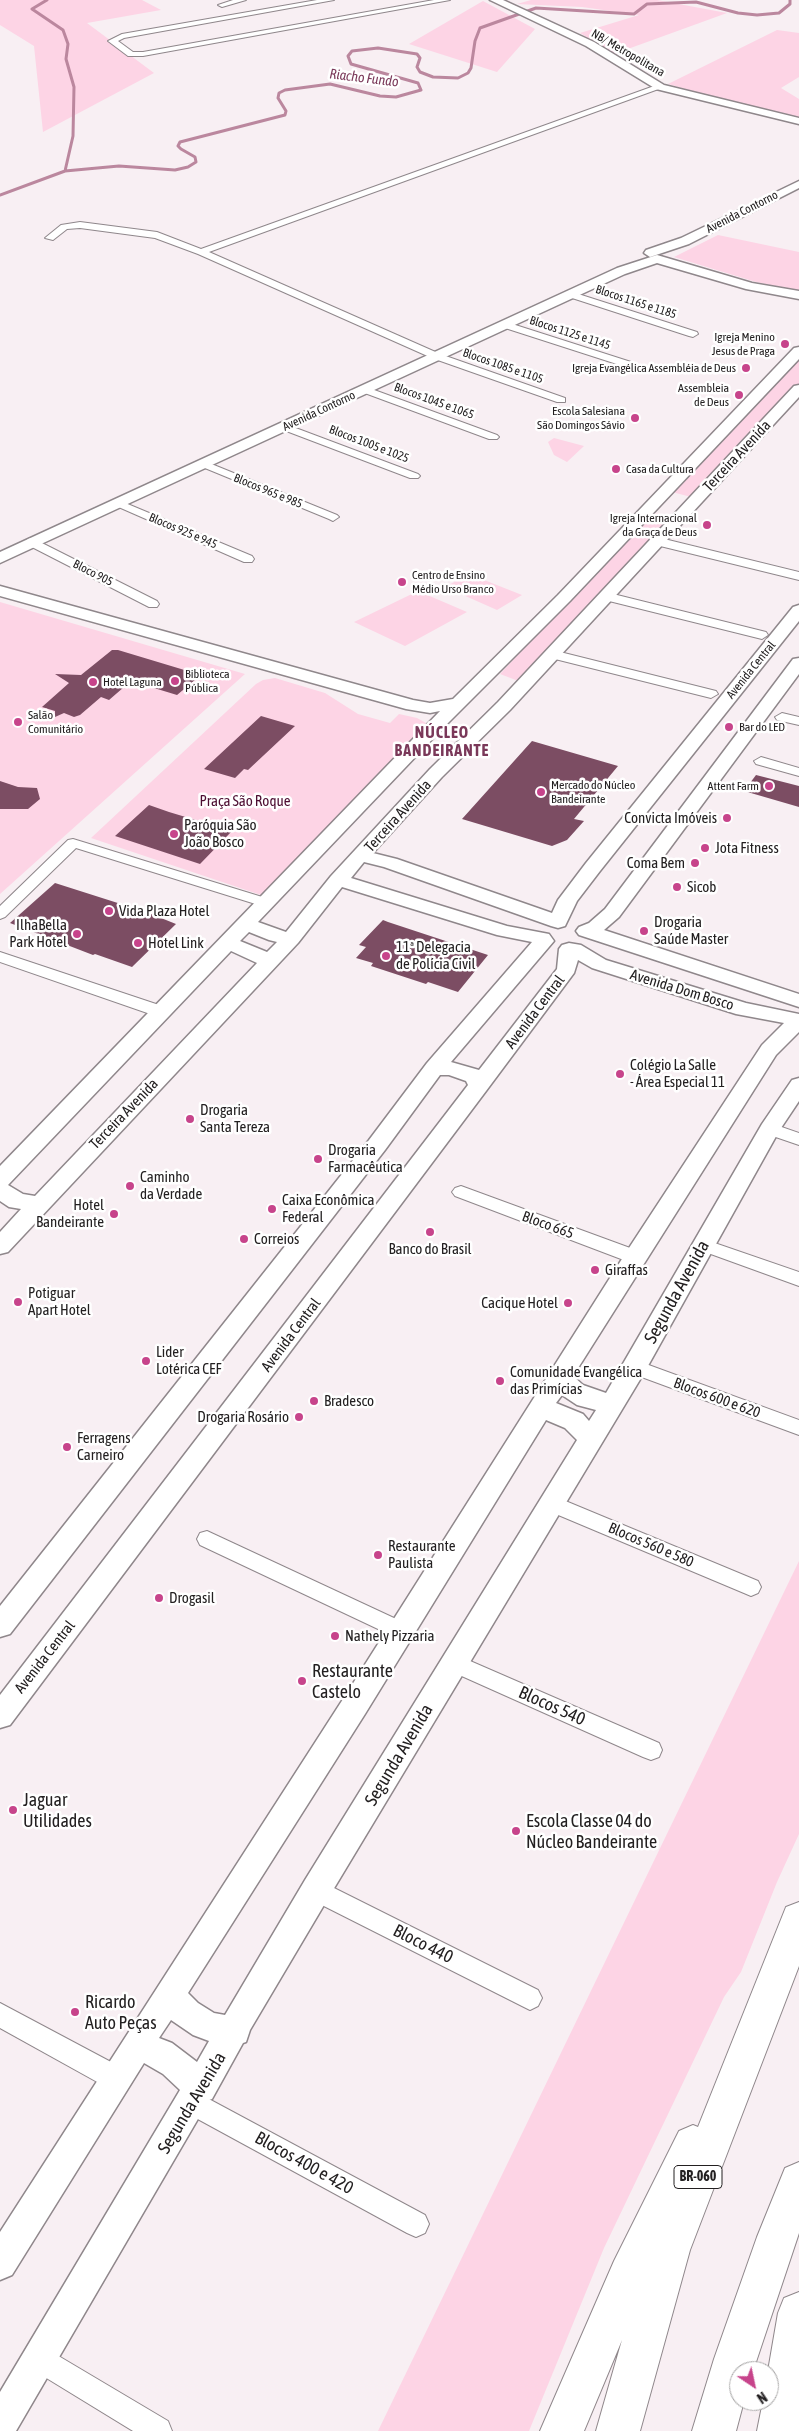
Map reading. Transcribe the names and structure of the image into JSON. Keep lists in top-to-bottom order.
{
  "streets": {
    "highway": ["BR-060"],
    "street": [
      "NB/ Metropolitana",
      "Avenida Contorno",
      "Blocos 1165 e 1185",
      "Blocos 1125 e 1145",
      "Blocos 1085 e 1105",
      "Blocos 1045 e 1065",
      "Blocos 1005 e 1025",
      "Terceira Avenida",
      "Blocos 965 e 985",
      "Blocos 925 e 945",
      "Bloco 905",
      "Avenida Central",
      "Avenida Dom Bosco",
      "Bloco 665",
      "Segunda Avenida",
      "Blocos 600 e 620",
      "Blocos 560 e 580",
      "Blocos 540",
      "Bloco 440",
      "Blocos 400 e 420"
    ]
  },
  "crossings": [
    ["Avenida Contorno", "Blocos 1165 e 1185"],
    ["Avenida Contorno", "Blocos 1125 e 1145"],
    ["Avenida Contorno", "Blocos 1085 e 1105"],
    ["Avenida Contorno", "Blocos 1045 e 1065"],
    ["Avenida Contorno", "Blocos 1005 e 1025"],
    ["Avenida Contorno", "Blocos 965 e 985"],
    ["Avenida Contorno", "Blocos 925 e 945"],
    ["Avenida Contorno", "Bloco 905"],
    ["Avenida Central", "Avenida Dom Bosco"],
    ["Segunda Avenida", "Blocos 600 e 620"],
    ["Segunda Avenida", "Blocos 560 e 580"],
    ["Segunda Avenida", "Blocos 540"],
    ["Segunda Avenida", "Bloco 440"],
    ["Segunda Avenida", "Blocos 400 e 420"]
  ],
  "districts": ["NÚCLEO BANDEIRANTE"],
  "water": ["Riacho Fundo"],
  "parks": ["Praça São Roque"],
  "places": [
    "Igreja Menino Jesus de Praga",
    "Igreja Evangélica Assembléia de Deus",
    "Assembleia de Deus",
    "Escola Salesiana São Domingos Sávio",
    "Casa da Cultura",
    "Igreja Internacional da Graça de Deus",
    "Centro de Ensino Médio Urso Branco",
    "Biblioteca Pública",
    "Hotel Laguna",
    "Salão Comunitário",
    "Bar do LED",
    "Attent Farm",
    "Mercado do Núcleo Bandeirante",
    "Convicta Imóveis",
    "Paróquia São João Bosco",
    "Jota Fitness",
    "Coma Bem",
    "Sicob",
    "Vida Plaza Hotel",
    "Drogaria Saúde Master",
    "IlhaBella Park Hotel",
    "Hotel Link",
    "11ª Delegacia de Polícia Civil",
    "Colégio La Salle - Área Especial 11",
    "Drogaria Santa Tereza",
    "Drogaria Farmacêutica",
    "Caminho da Verdade",
    "Caixa Econômica Federal",
    "Hotel Bandeirante",
    "Banco do Brasil",
    "Correios",
    "Giraffas",
    "Potiguar Apart Hotel",
    "Cacique Hotel",
    "Lider Lotérica CEF",
    "Comunidade Evangélica das Primícias",
    "Bradesco",
    "Drogaria Rosário",
    "Ferragens Carneiro",
    "Restaurante Paulista",
    "Drogasil",
    "Nathely Pizzaria",
    "Restaurante Castelo",
    "Jaguar Utilidades",
    "Escola Classe 04 do Núcleo Bandeirante",
    "Ricardo Auto Peças"
  ],
  "north": "bottom right"
}
